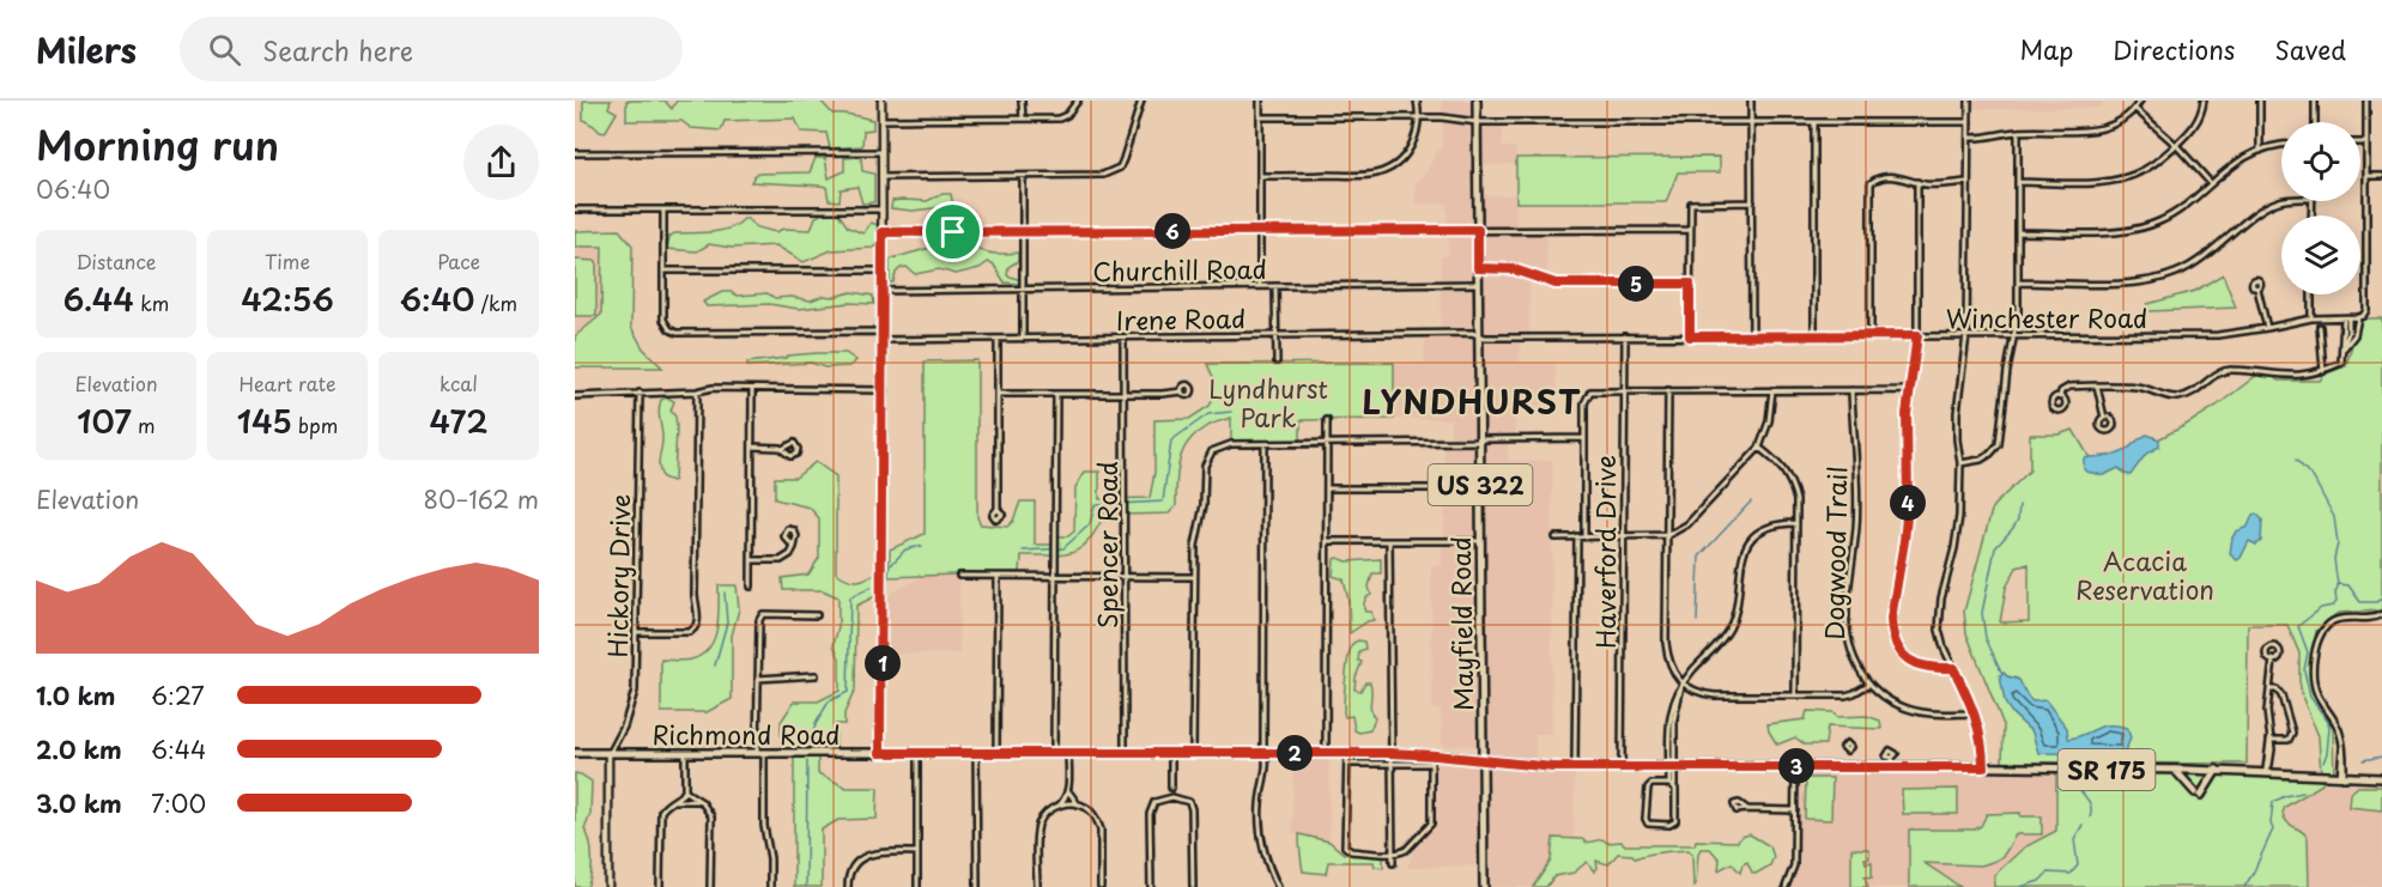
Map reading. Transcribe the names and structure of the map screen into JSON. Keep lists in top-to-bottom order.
{
  "streets": {
    "main road": [
      "US 322",
      "Mayfield Road",
      "Richmond Road",
      "SR 175"
    ],
    "street": [
      "Churchill Road",
      "Winchester Road",
      "Irene Road",
      "Spencer Road",
      "Haverford Drive",
      "Dogwood Trail",
      "Hickory Drive"
    ]
  },
  "crossings": [
    ["Churchill Road", "Mayfield Road"],
    ["Winchester Road", "Irene Road"],
    ["Winchester Road", "Haverford Drive"],
    ["Winchester Road", "Mayfield Road"],
    ["Irene Road", "Spencer Road"],
    ["Irene Road", "Mayfield Road"],
    ["Spencer Road", "Richmond Road"],
    ["Haverford Drive", "Richmond Road"],
    ["Hickory Drive", "Richmond Road"],
    ["Mayfield Road", "Richmond Road"]
  ],
  "districts": ["LYNDHURST"],
  "parks": ["Lyndhurst Park", "Acacia Reservation"],
  "page": {
    "header": "Milers",
    "search": "Search here",
    "nav": ["Map", "Directions", "Saved"],
    "heading": ["Morning run", "06:40"],
    "pins": [
      "6",
      "5",
      "4",
      "1",
      "2",
      "3"
    ],
    "stats": [
      ["Distance", "6.44 km"],
      ["Time", "42:56"],
      ["Pace", "6:40 /km"],
      ["Elevation", "107 m"],
      ["Heart rate", "145 bpm"],
      ["kcal", "472"]
    ],
    "chart": ["Elevation", "80–162 m"],
    "list": [
      {
        "name": "1.0 km",
        "note": "6:27"
      },
      {
        "name": "2.0 km",
        "note": "6:44"
      },
      {
        "name": "3.0 km",
        "note": "7:00"
      }
    ]
  }
}
